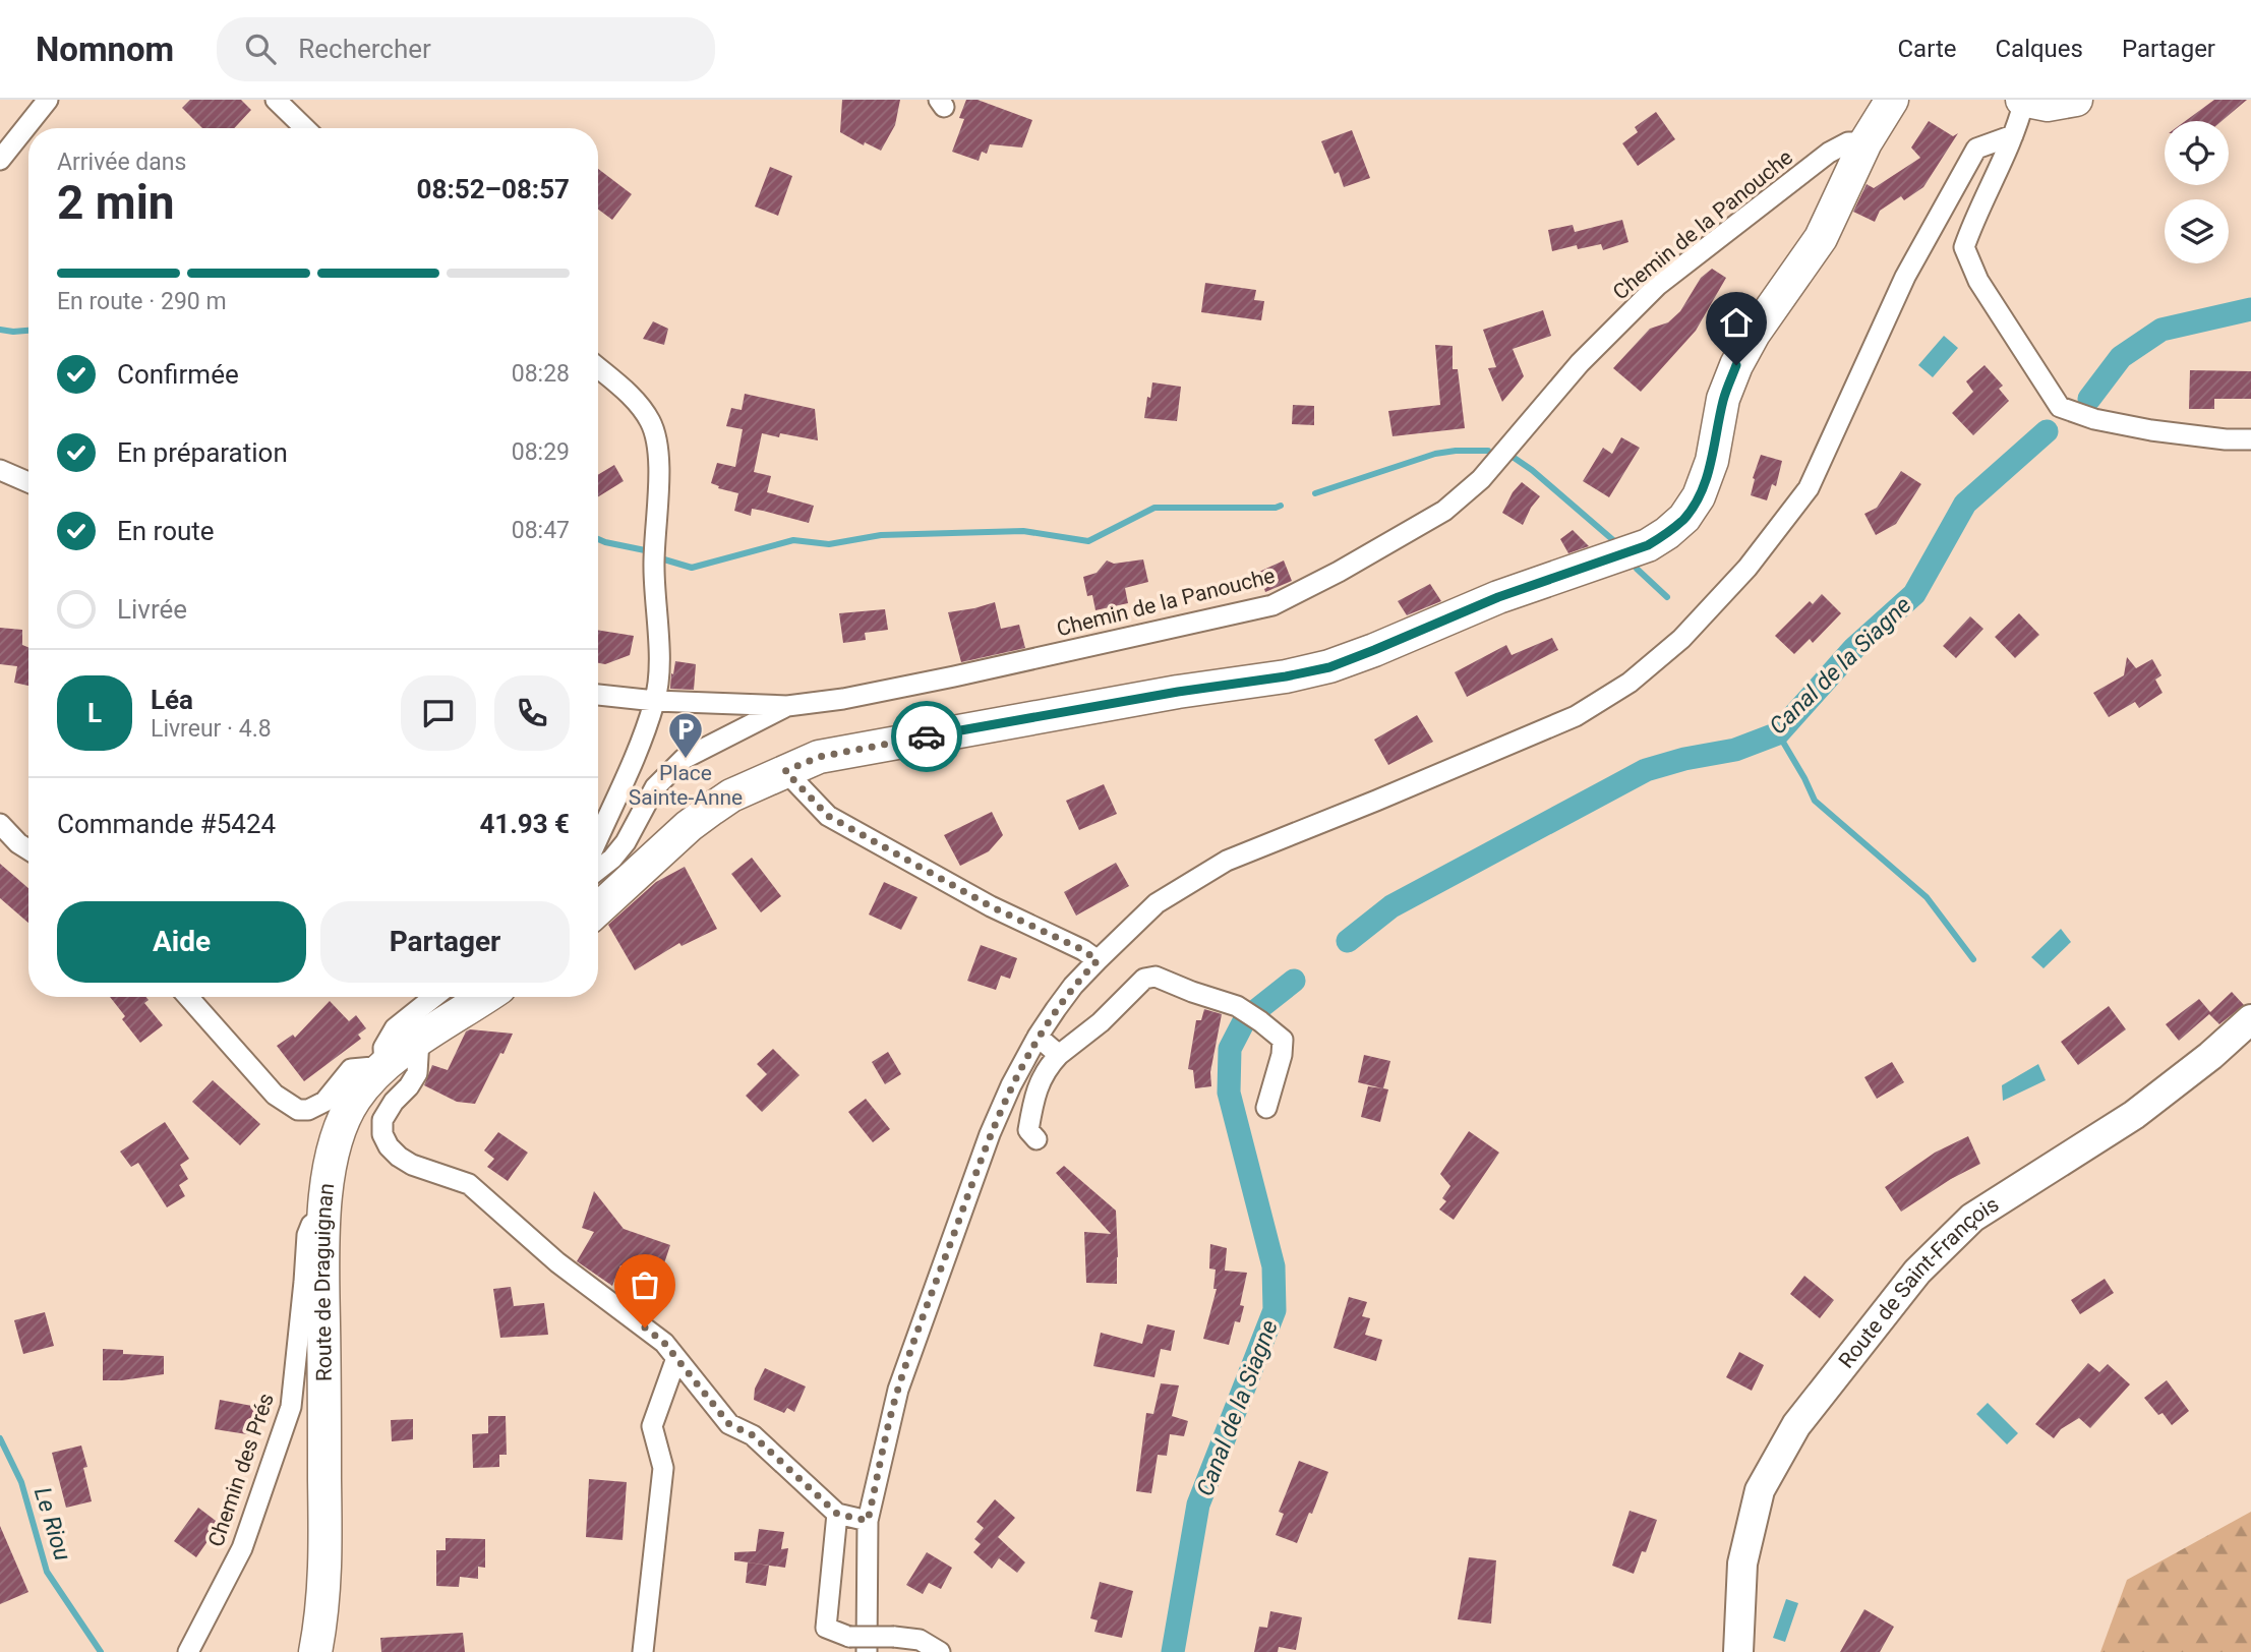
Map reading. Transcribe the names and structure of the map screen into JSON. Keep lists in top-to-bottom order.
{
  "streets": {
    "main road": ["Route de Draguignan", "Route de Saint-François"],
    "street": ["Chemin de la Panouche", "Chemin des Prés"]
  },
  "crossings": [
    ["Route de Draguignan", "Chemin des Prés"]
  ],
  "water": ["Canal de la Siagne", "Le Riou"],
  "places": {
    "parking": ["Place Sainte-Anne"]
  },
  "page": {
    "header": "Nomnom",
    "search": "Rechercher",
    "nav": ["Carte", "Calques", "Partager"],
    "heading": ["2 min", "Arrivée dans", "08:52–08:57"],
    "panel": [
      "Léa",
      "Livreur · 4.8",
      "Commande #5424",
      "41.93 €"
    ],
    "bar": "En route · 290 m",
    "list": [
      ["Confirmée", "08:28"],
      ["En préparation", "08:29"],
      ["En route", "08:47"],
      "Livrée"
    ],
    "round": "L",
    "buttons": ["Aide", "Partager"]
  }
}
